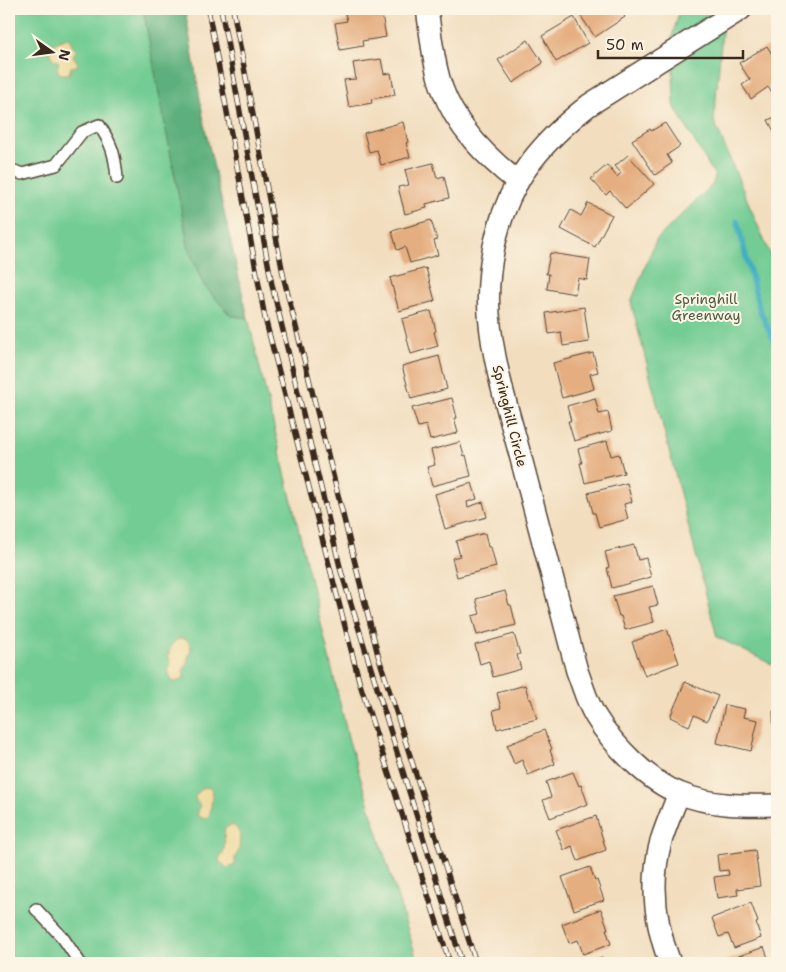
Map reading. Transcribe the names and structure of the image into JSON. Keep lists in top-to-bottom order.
{
  "streets": {
    "street": ["Springhill Circle"]
  },
  "parks": ["Springhill Greenway"],
  "scale_bar": "50 m",
  "north": "right"
}
